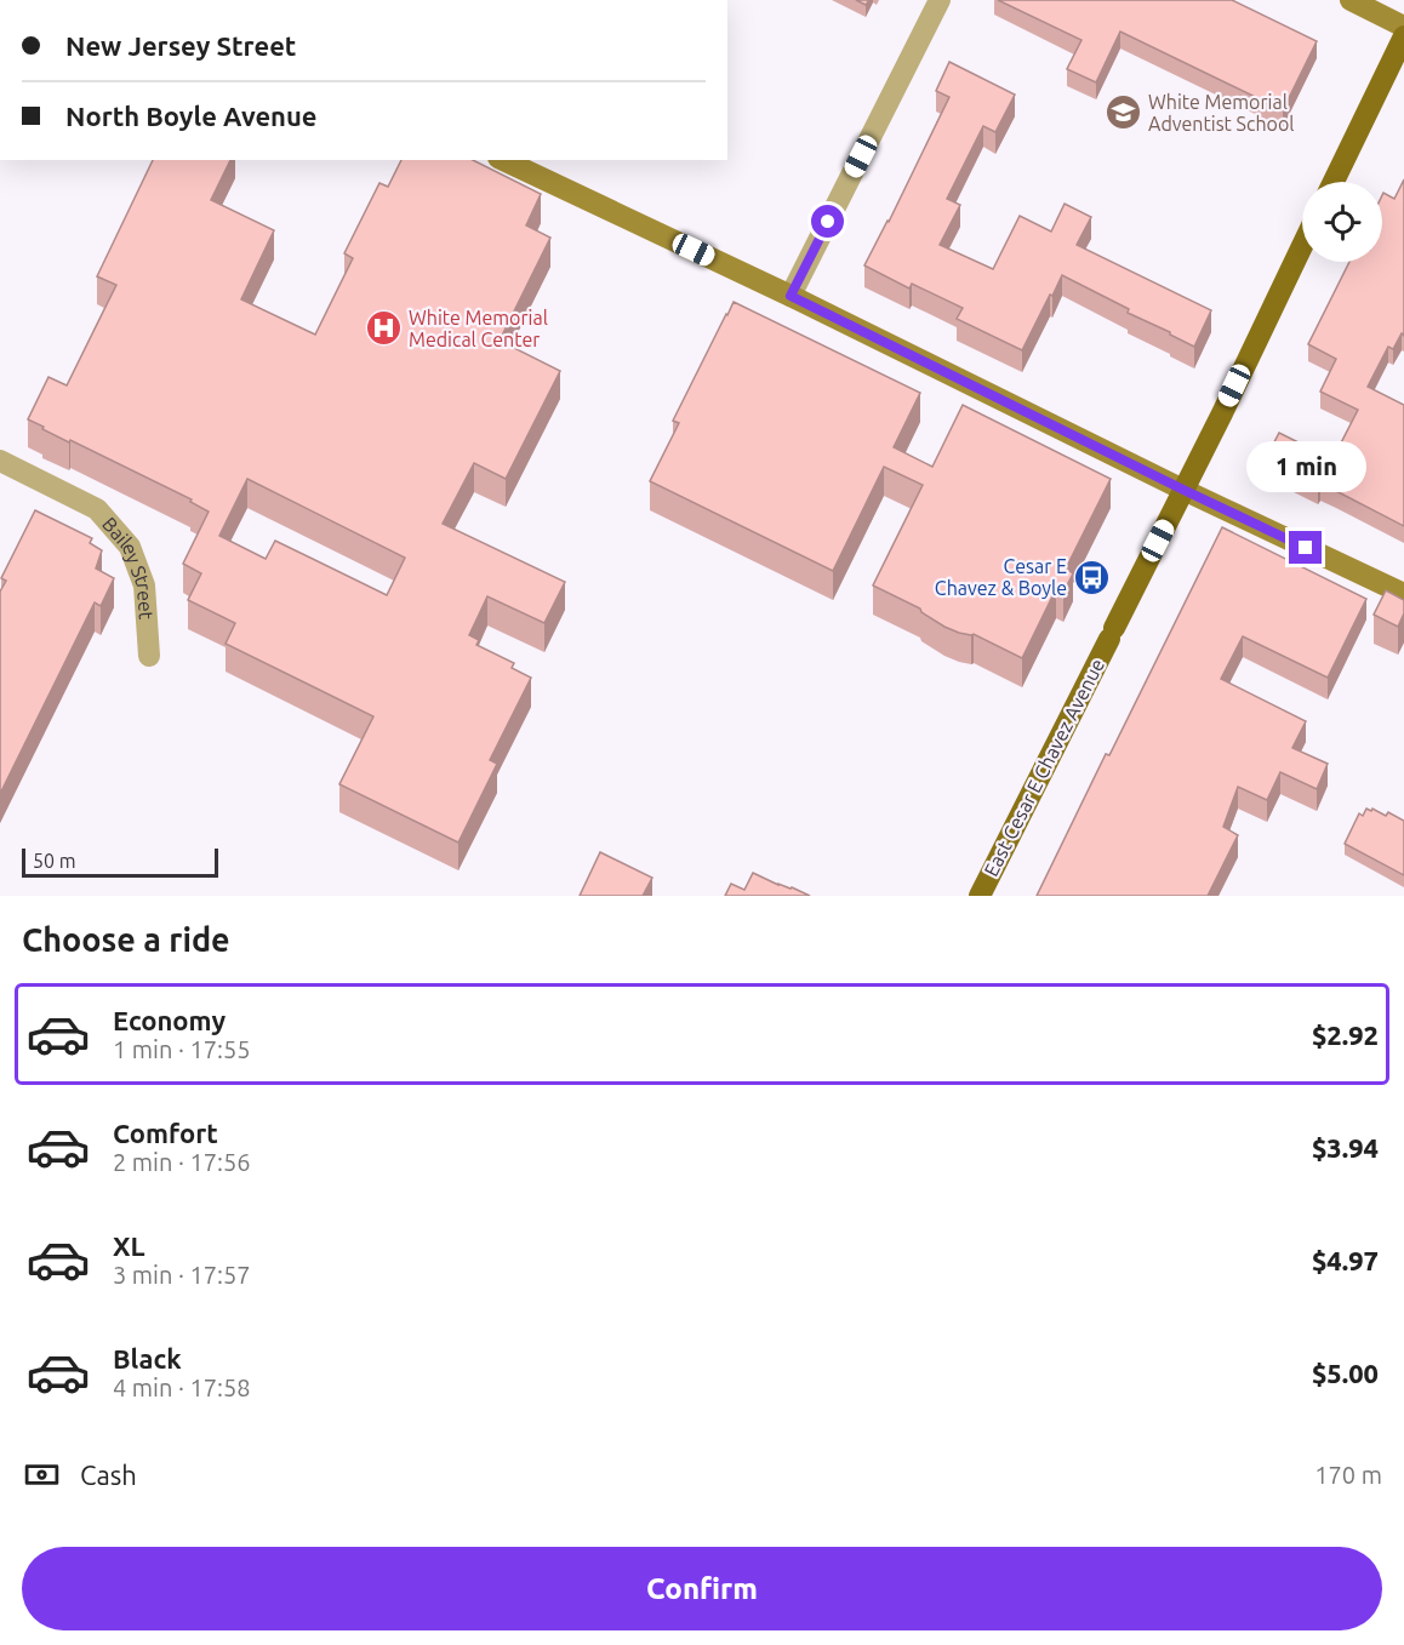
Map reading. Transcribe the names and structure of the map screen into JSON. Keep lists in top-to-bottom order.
{
  "streets": {
    "main road": ["East Cesar E Chavez Avenue"],
    "street": ["Bailey Street"]
  },
  "places": {
    "school or university": ["White Memorial Adventist School"],
    "hospital": ["White Memorial Medical Center"],
    "bus stop": ["Cesar E Chavez & Boyle"]
  },
  "scale_bar": "50 m",
  "page": {
    "banner": ["New Jersey Street", "North Boyle Avenue"],
    "bubble": "1 min",
    "scale": "50 m",
    "heading": "Choose a ride",
    "list": [
      {
        "name": "Economy",
        "note": "1 min · 17:55",
        "value": "$2.92"
      },
      {
        "name": "Comfort",
        "note": "2 min · 17:56",
        "value": "$3.94"
      },
      {
        "name": "XL",
        "note": "3 min · 17:57",
        "value": "$4.97"
      },
      {
        "name": "Black",
        "note": "4 min · 17:58",
        "value": "$5.00"
      }
    ],
    "pay": ["Cash", "170 m"],
    "buttons": "Confirm"
  }
}
